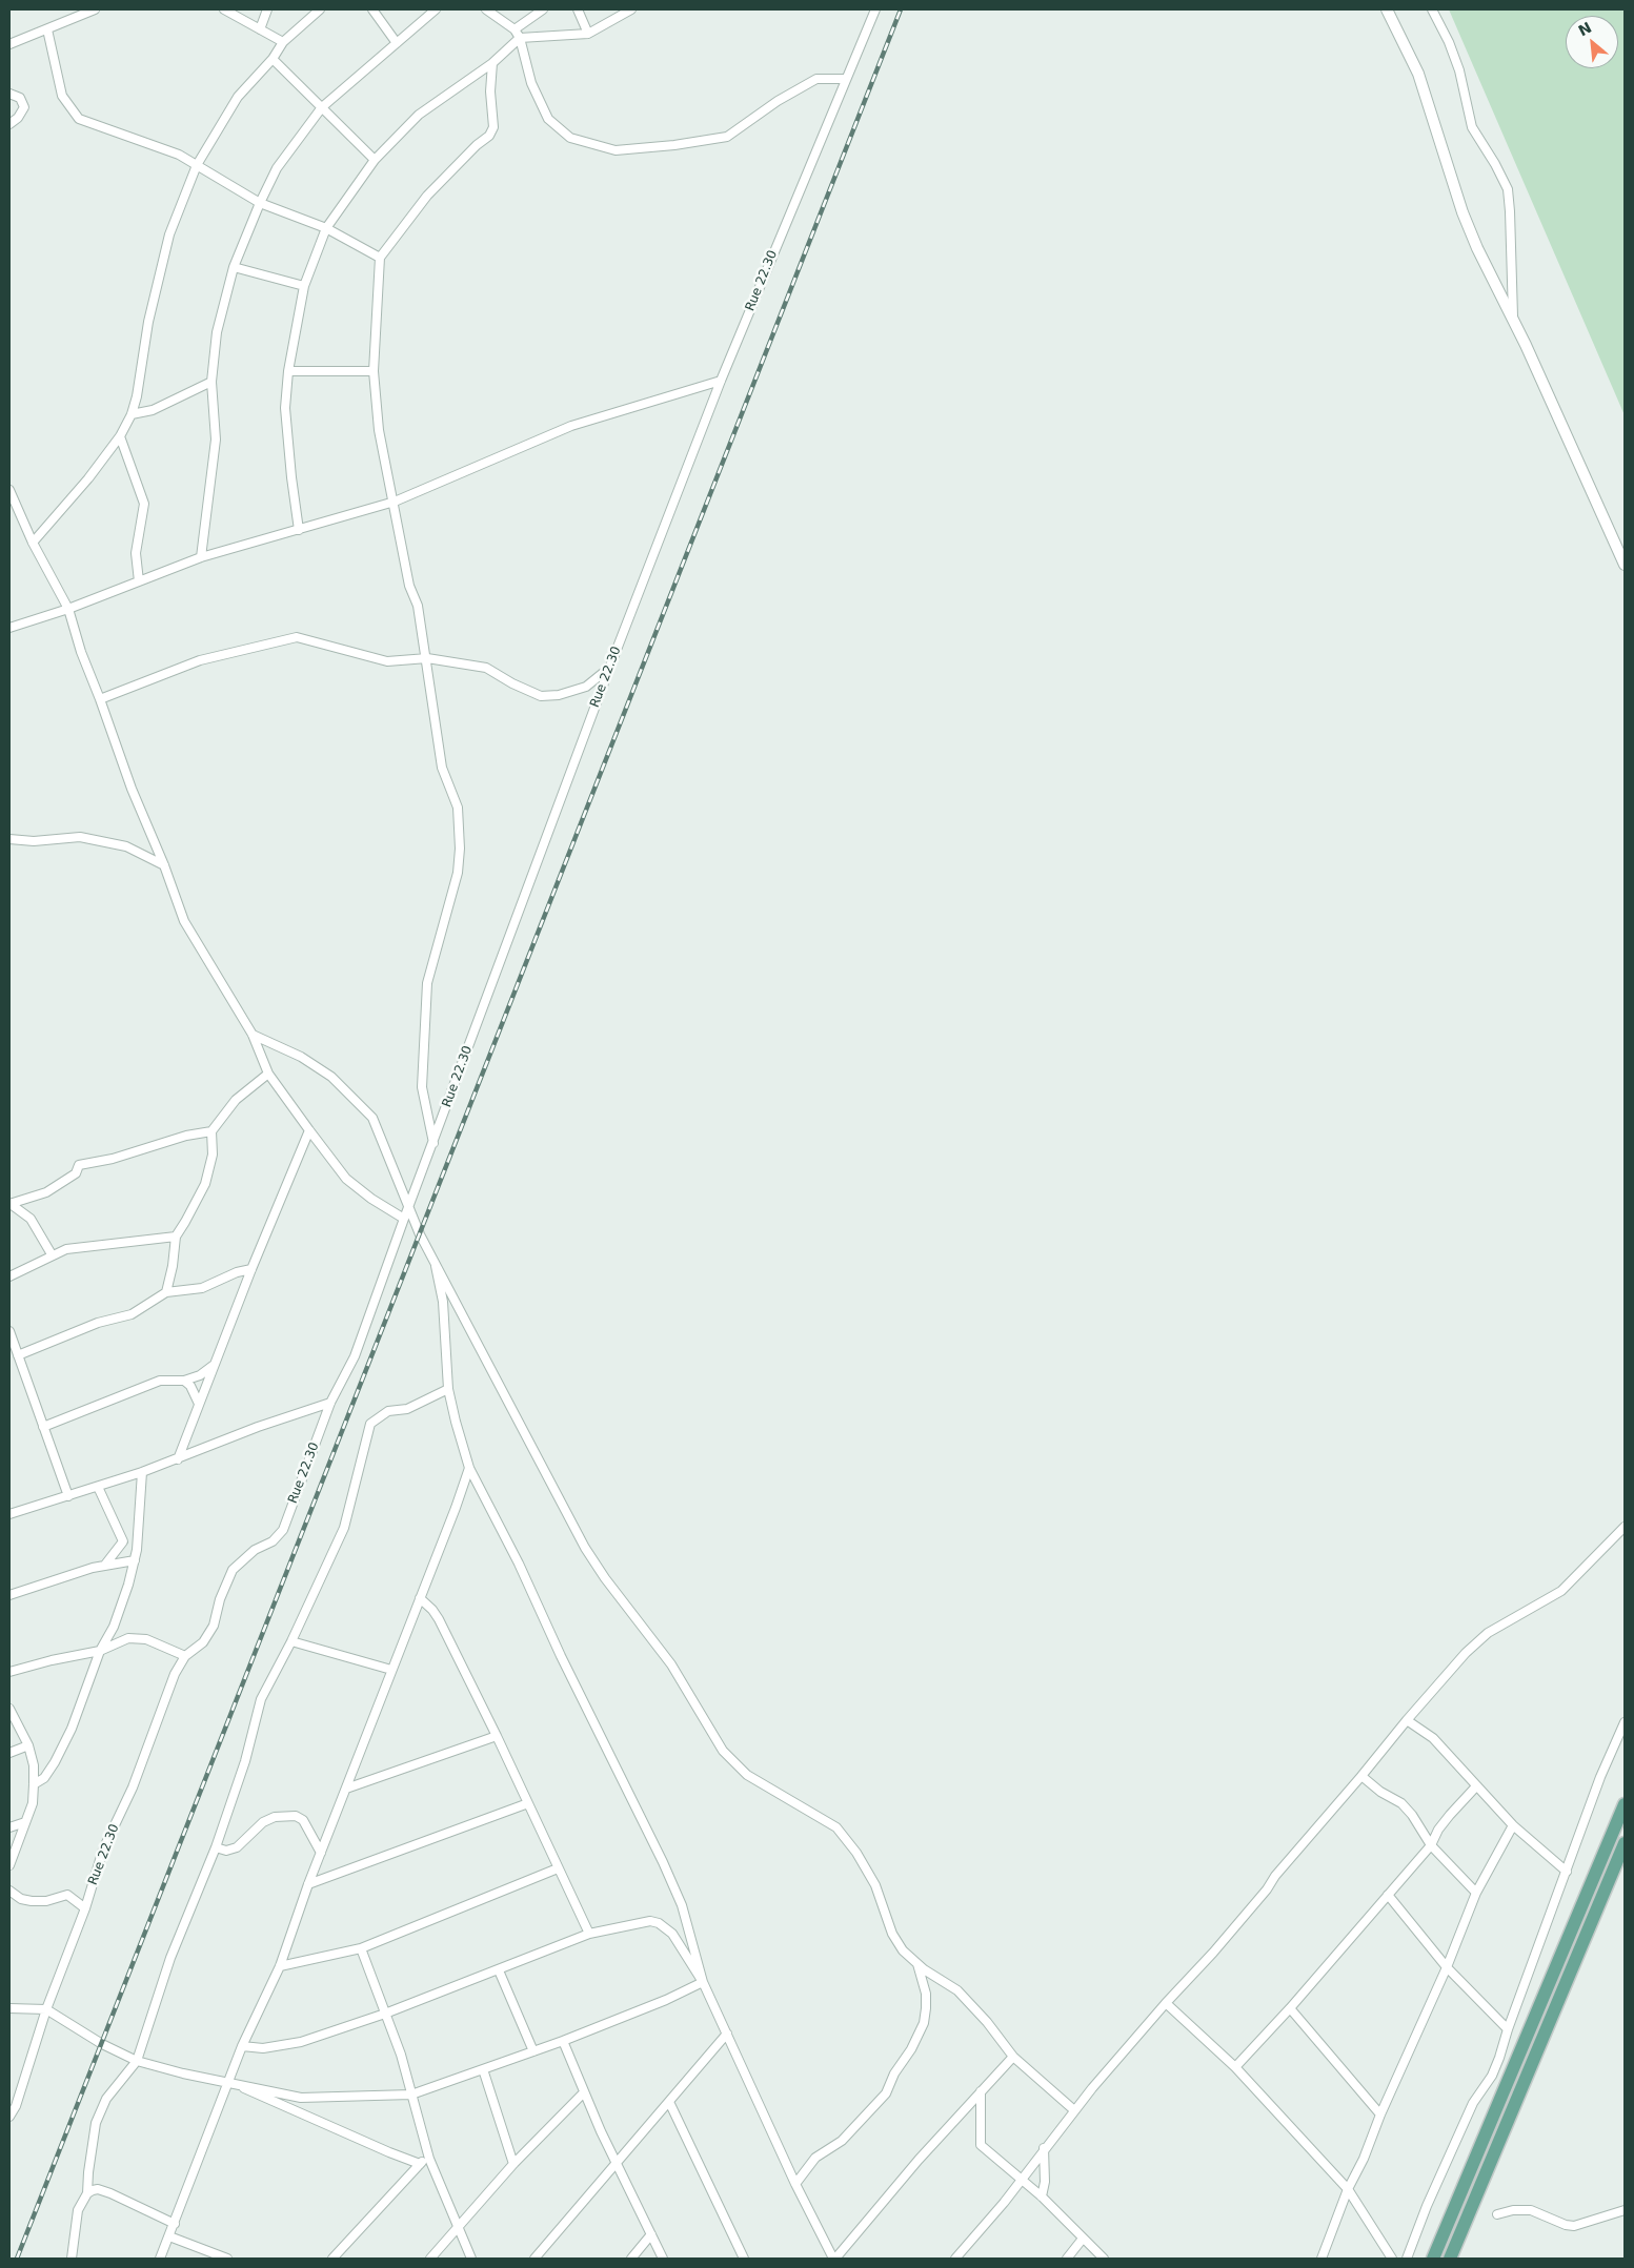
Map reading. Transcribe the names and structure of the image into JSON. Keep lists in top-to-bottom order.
{
  "streets": {
    "street": ["Rue 22.30"]
  },
  "north": "top left"
}
